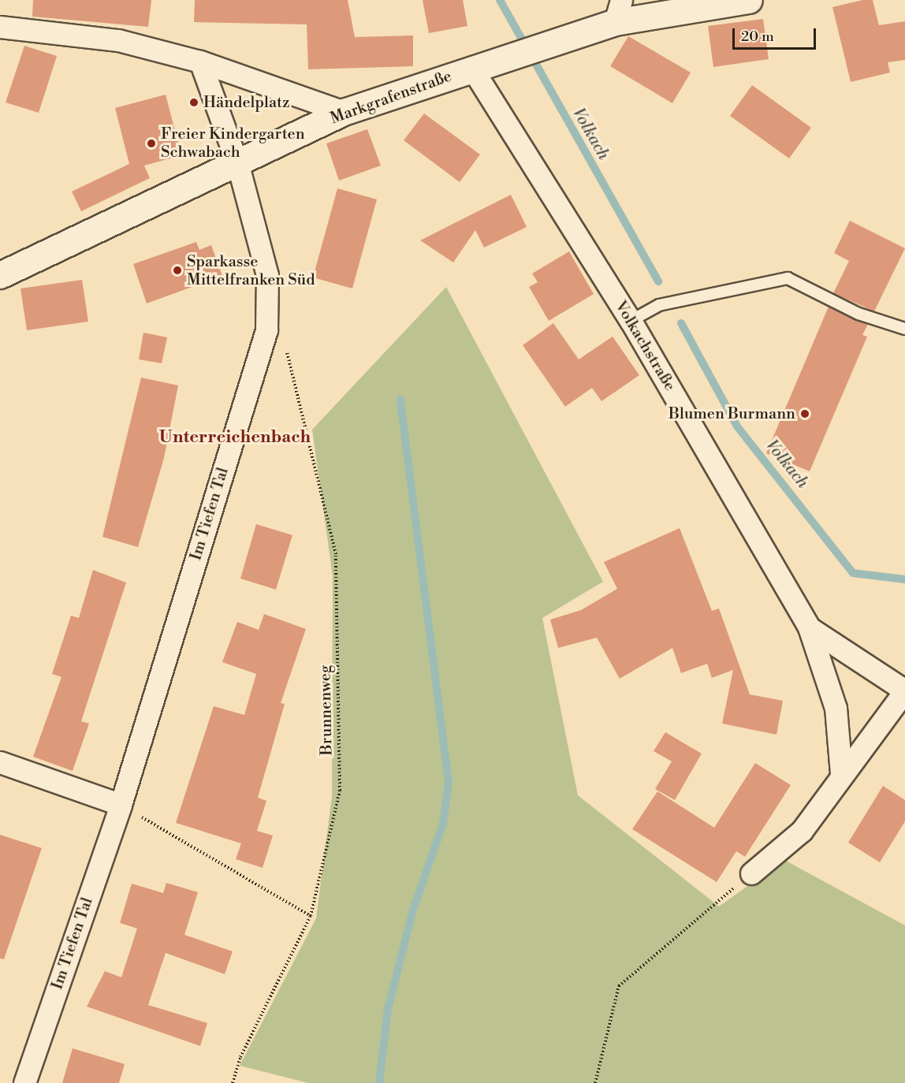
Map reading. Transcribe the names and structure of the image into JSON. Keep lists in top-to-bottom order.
{
  "streets": {
    "main road": ["Markgrafenstraße"],
    "street": ["Volkachstraße", "Im Tiefen Tal"],
    "path": ["Brunnenweg"]
  },
  "crossings": [
    ["Markgrafenstraße", "Volkachstraße"],
    ["Markgrafenstraße", "Im Tiefen Tal"],
    ["Im Tiefen Tal", "Brunnenweg"]
  ],
  "districts": ["Unterreichenbach"],
  "water": ["Volkach"],
  "places": [
    "Händelplatz",
    "Freier Kindergarten Schwabach",
    "Sparkasse Mittelfranken Süd",
    "Blumen Burmann"
  ],
  "scale_bar": "20 m"
}
